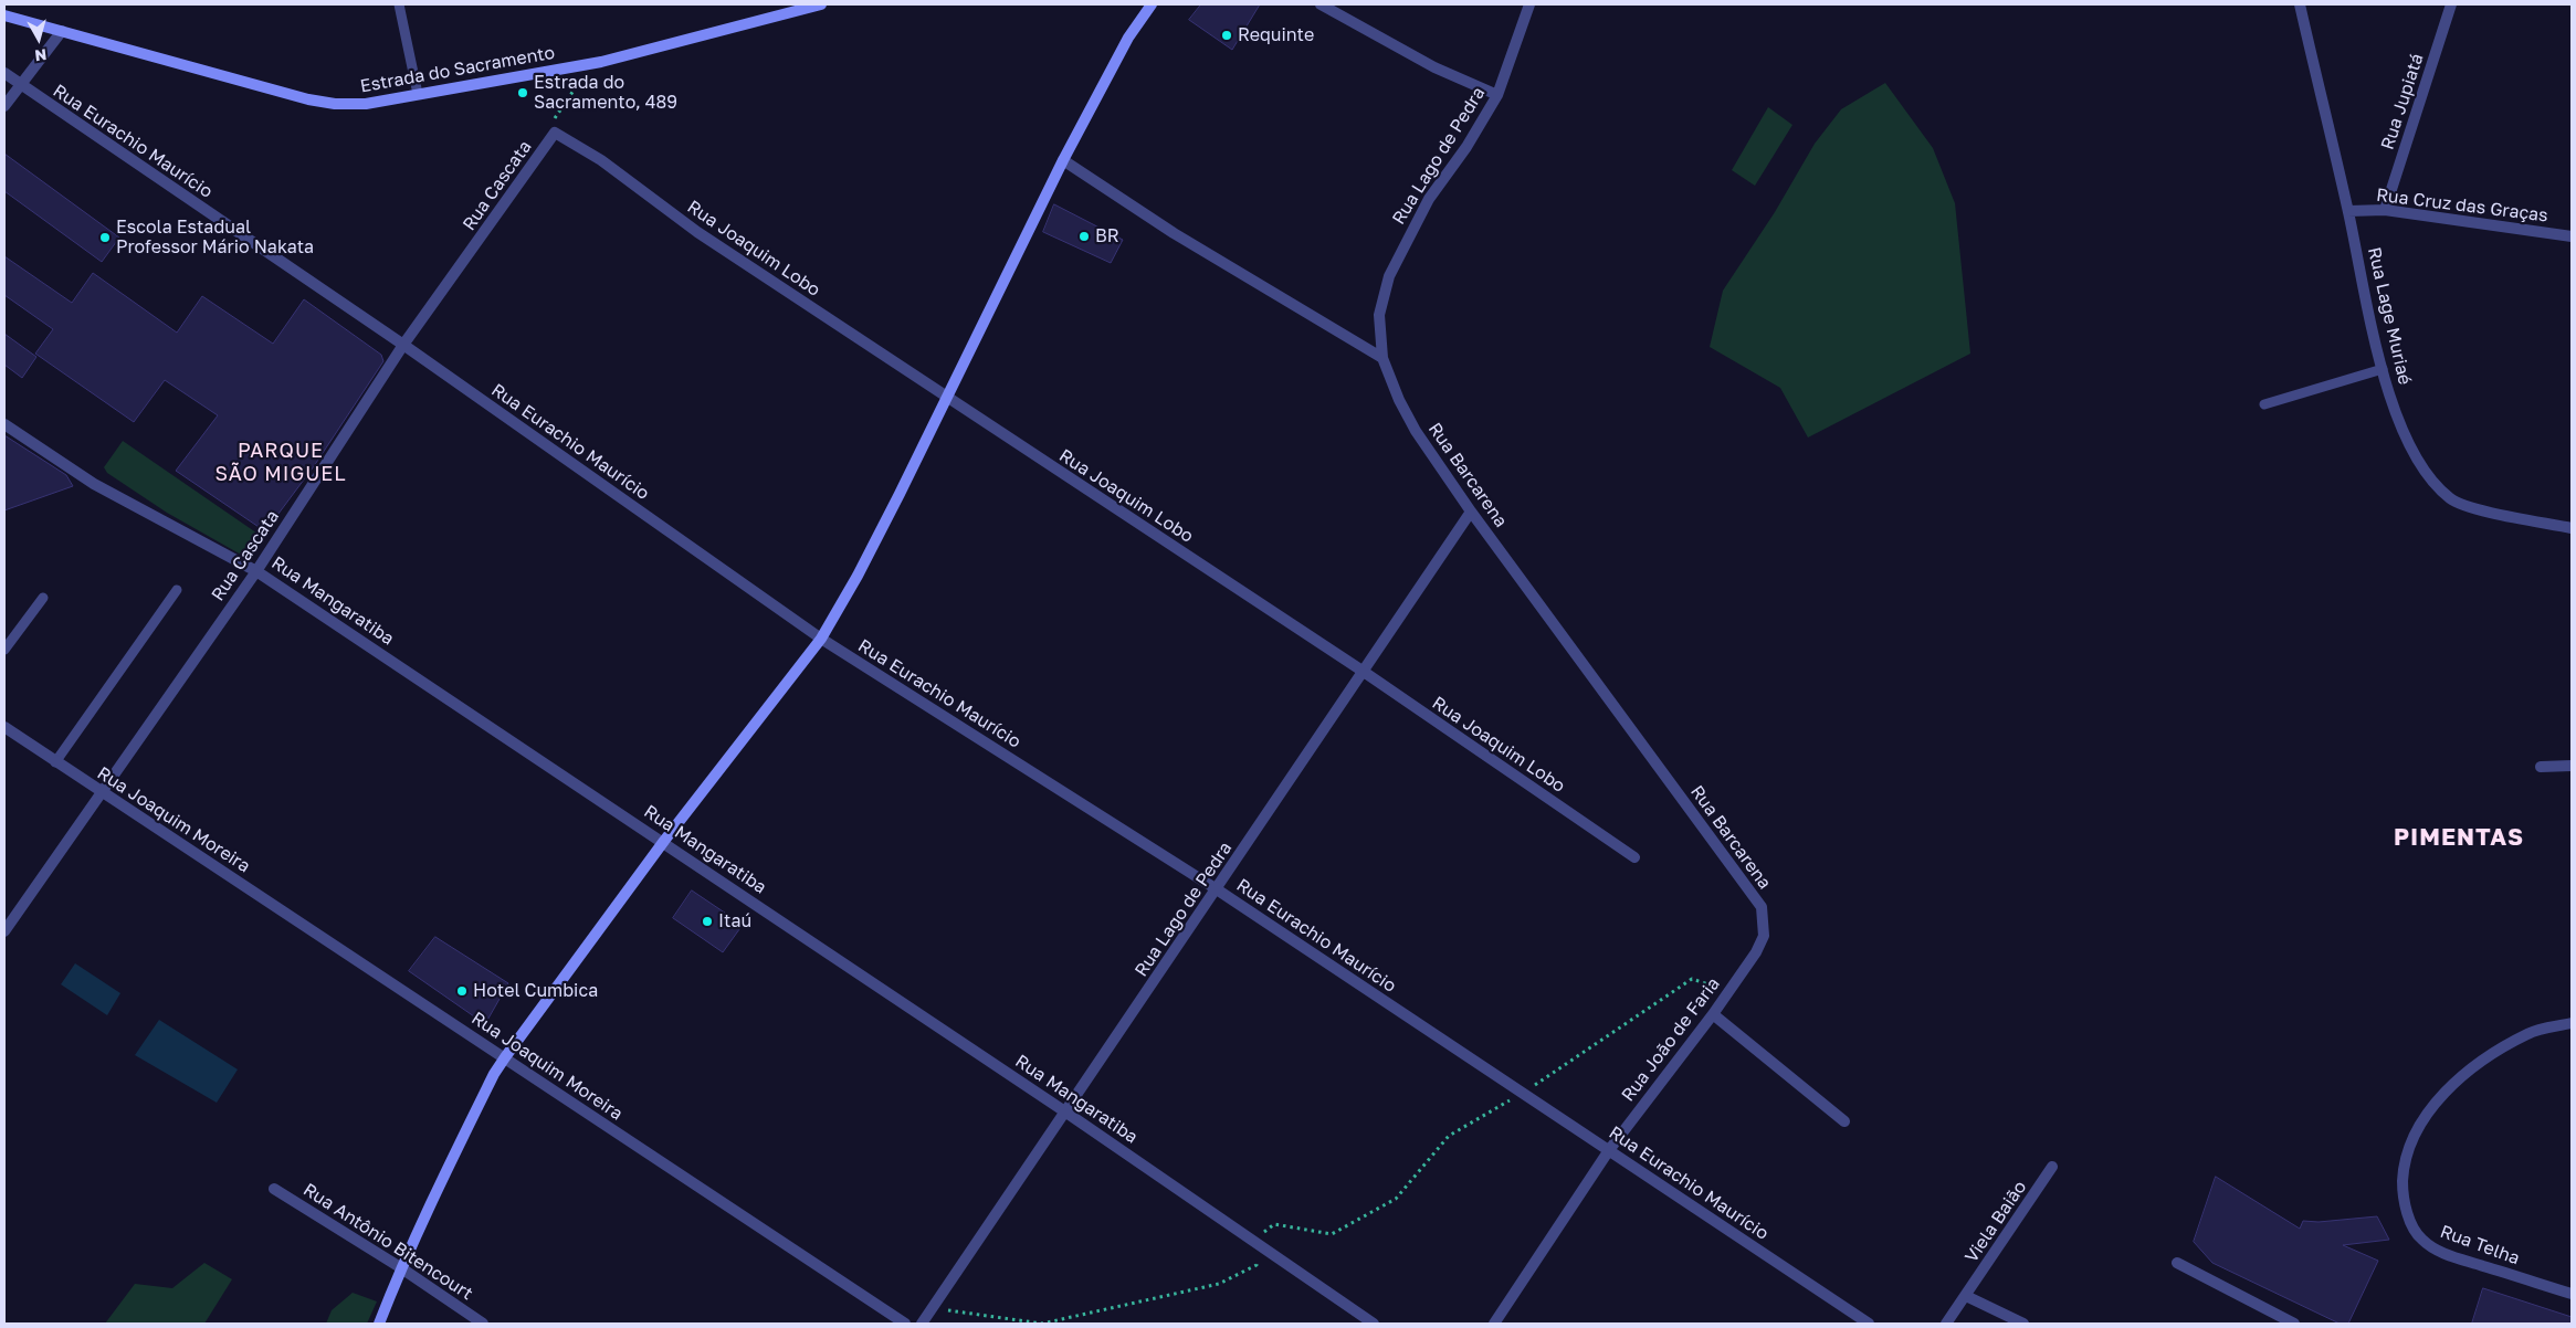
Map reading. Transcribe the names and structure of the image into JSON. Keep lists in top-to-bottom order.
{
  "streets": {
    "main road": ["Estrada do Sacramento"],
    "street": [
      "Rua Jupiatá",
      "Rua Eurachio Maurício",
      "Rua Lago de Pedra",
      "Rua Cascata",
      "Rua Cruz das Graças",
      "Rua Joaquim Lobo",
      "Rua Lage Muriaé",
      "Rua Barcarena",
      "Rua Mangaratiba",
      "Rua Joaquim Moreira",
      "Rua João de Faria",
      "Viela Baião",
      "Rua Antônio Bitencourt",
      "Rua Telha"
    ]
  },
  "crossings": [
    ["Rua Jupiatá", "Rua Cruz das Graças"],
    ["Rua Eurachio Maurício", "Rua Lago de Pedra"],
    ["Rua Eurachio Maurício", "Rua Cascata"],
    ["Rua Eurachio Maurício", "Rua João de Faria"],
    ["Rua Lago de Pedra", "Rua Joaquim Lobo"],
    ["Rua Lago de Pedra", "Rua Barcarena"],
    ["Rua Lago de Pedra", "Rua Mangaratiba"],
    ["Rua Cascata", "Rua Joaquim Lobo"],
    ["Rua Cascata", "Rua Mangaratiba"],
    ["Rua Cascata", "Rua Joaquim Moreira"],
    ["Rua Cruz das Graças", "Rua Lage Muriaé"],
    ["Rua Barcarena", "Rua João de Faria"]
  ],
  "districts": ["PARQUE SÃO MIGUEL", "PIMENTAS"],
  "places": [
    "Requinte",
    "Estrada do Sacramento, 489",
    "BR",
    "Escola Estadual Professor Mário Nakata",
    "Itaú",
    "Hotel Cumbica"
  ],
  "north": "bottom"
}
